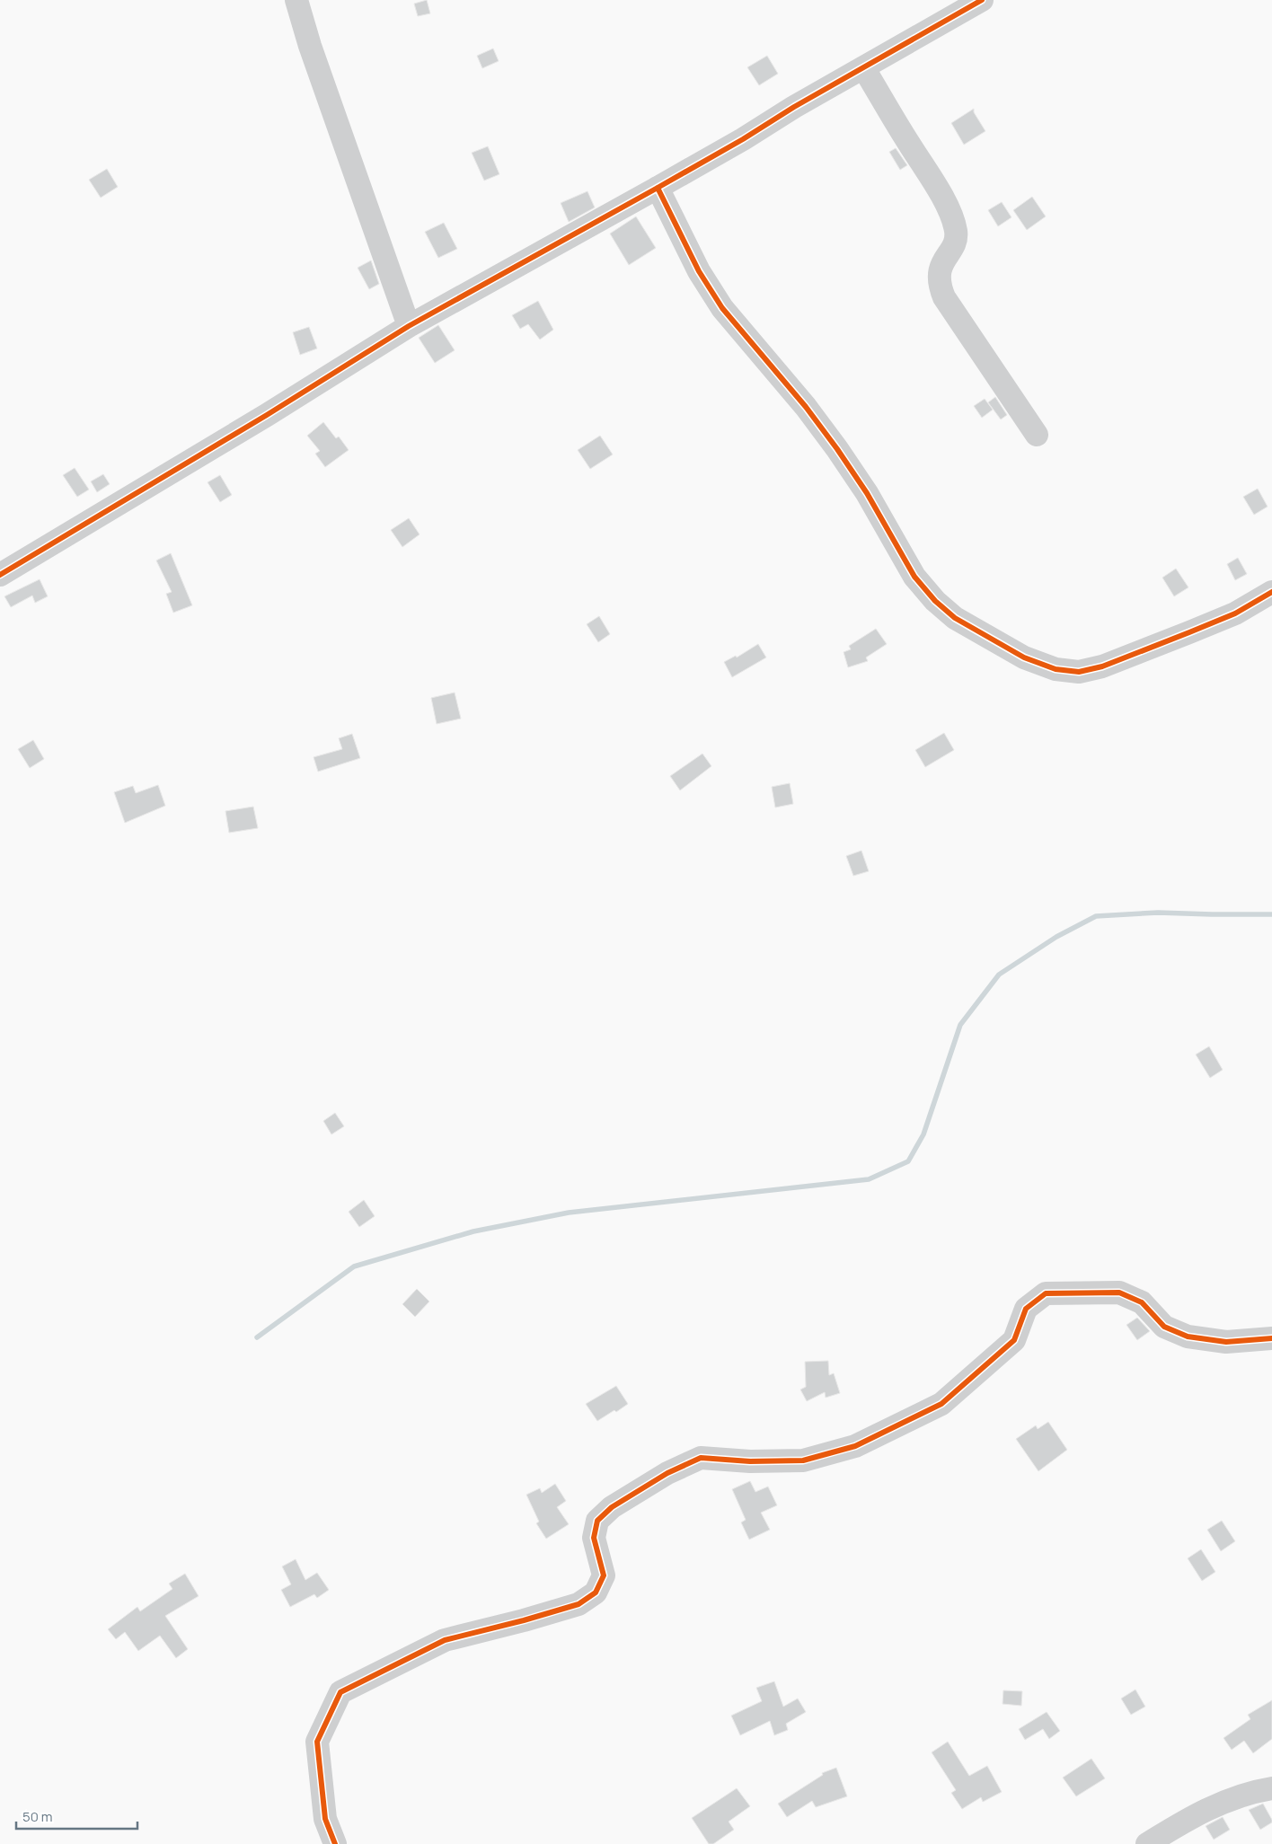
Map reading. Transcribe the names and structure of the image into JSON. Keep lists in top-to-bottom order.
{
  "scale_bar": "50 m"
}
